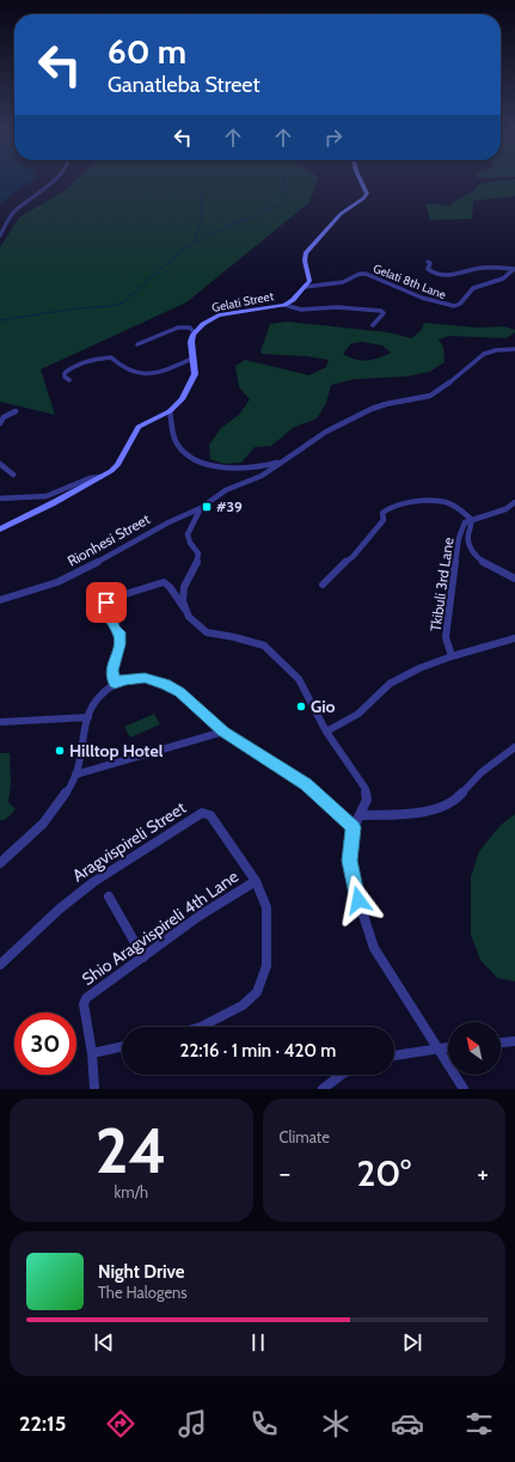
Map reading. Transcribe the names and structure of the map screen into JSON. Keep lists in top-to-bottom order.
{
  "streets": {
    "main road": ["Gelati Street"],
    "street": [
      "Gelati 8th Lane",
      "Rionhesi Street",
      "Tkibuli 3rd Lane",
      "Aragvispireli Street",
      "Shio Aragvispireli 4th Lane"
    ]
  },
  "crossings": [
    ["Gelati 8th Lane", "Gelati Street"],
    ["Aragvispireli Street", "Shio Aragvispireli 4th Lane"]
  ],
  "places": {
    "transit": ["#39"],
    "other": ["Gio", "Hilltop Hotel"]
  },
  "north": "top left",
  "page": {
    "turn": ["60 m", "Ganatleba Street"],
    "limit": "30",
    "trip": "22:16 · 1 min · 420 m",
    "tile": [
      ["24", "km/h"],
      "Climate"
    ],
    "heat": ["−", "20°", "+"],
    "song": ["Night Drive", "The Halogens"],
    "tabs": "22:15"
  }
}
